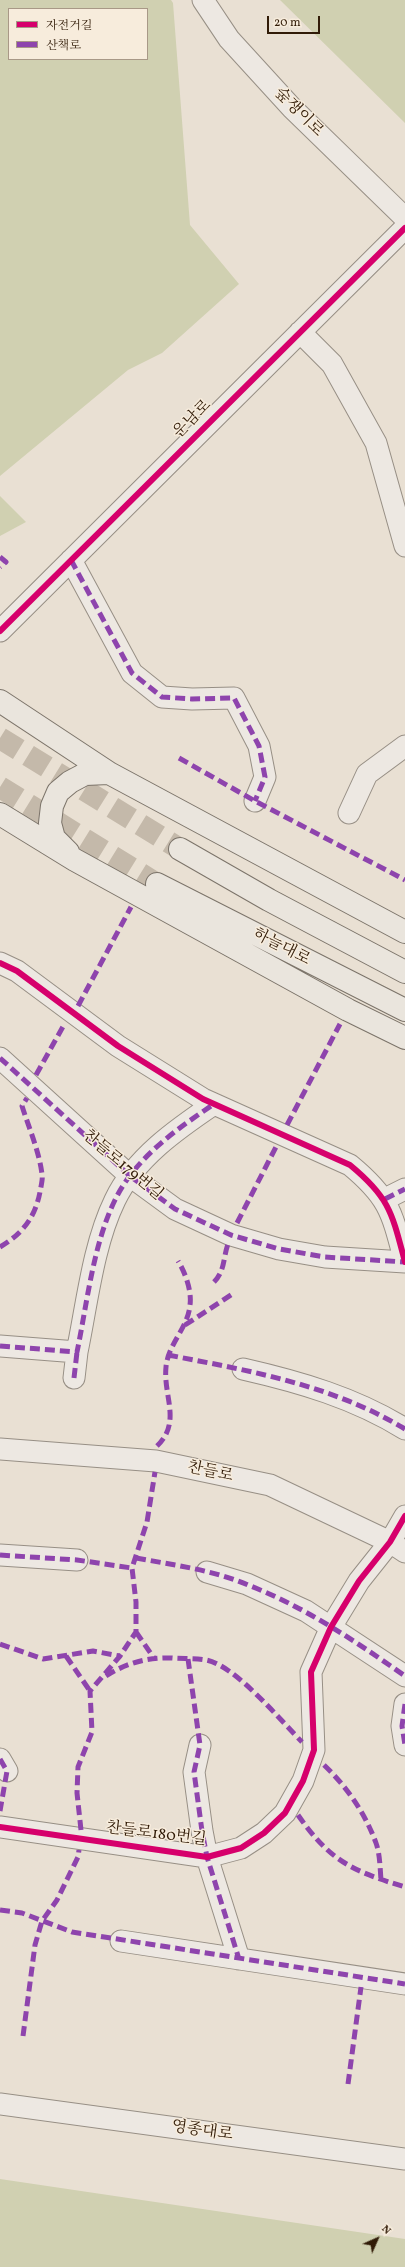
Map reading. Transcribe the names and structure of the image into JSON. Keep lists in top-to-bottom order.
{
  "streets": {
    "highway": ["하늘대로"],
    "street": [
      "숲쟁이로",
      "운남로",
      "찬들로179번길",
      "찬들로",
      "찬들로180번길",
      "영종대로"
    ]
  },
  "crossings": [
    ["찬들로", "찬들로180번길"]
  ],
  "legend": ["자전거길", "산책로"],
  "scale_bar": "20 m",
  "north": "top right"
}
